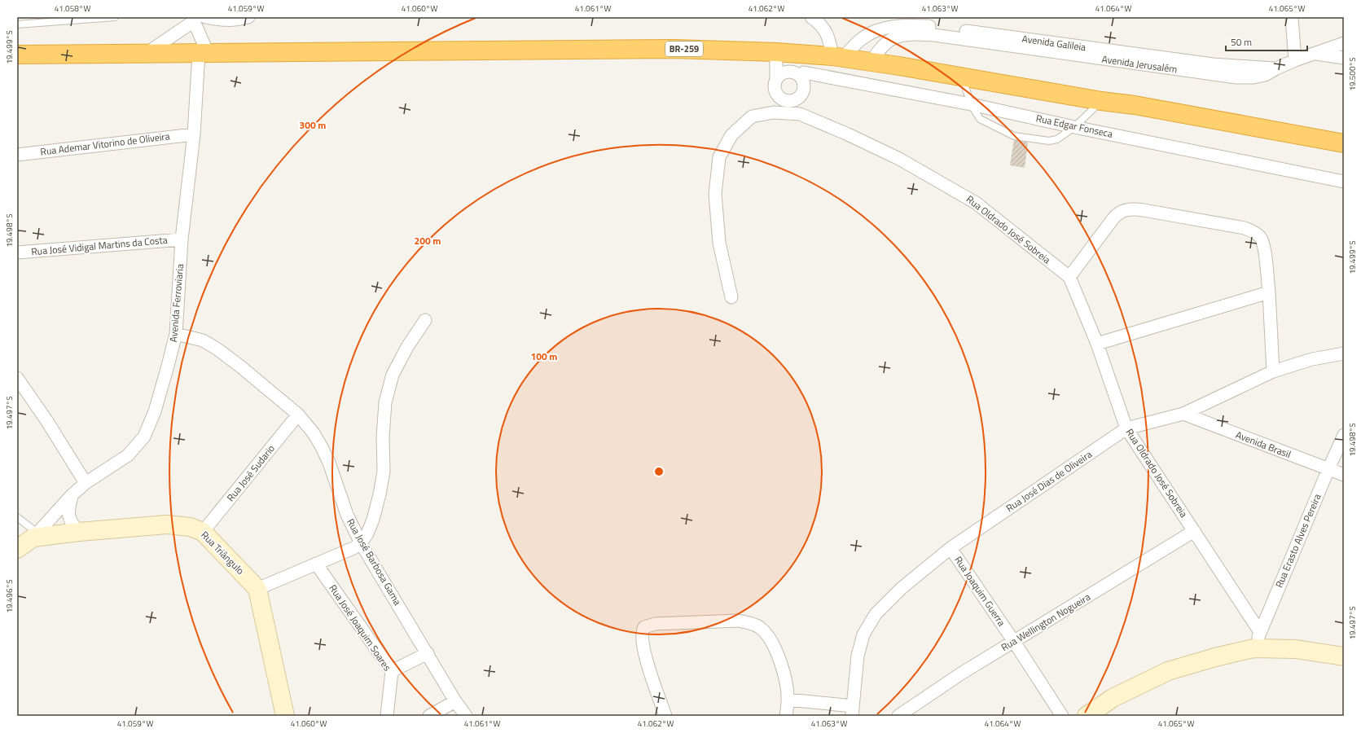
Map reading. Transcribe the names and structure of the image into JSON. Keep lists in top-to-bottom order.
{
  "streets": {
    "highway": ["BR-259"],
    "street": [
      "Avenida Galileia",
      "Avenida Jerusalém",
      "Rua Edgar Fonseca",
      "Rua Ademar Vitorino de Oliveira",
      "Rua Oldrado José Sobreia",
      "Rua José Vidigal Martins da Costa",
      "Avenida Ferroviaria",
      "Avenida Brasil",
      "Rua José Sudario",
      "Rua José Dias de Oliveira",
      "Rua Erasto Alves Pereira",
      "Rua Triângulo",
      "Rua José Barbosa Gama",
      "Rua Joaquim Guerra",
      "Rua Wellington Nogueira",
      "Rua José Joaquim Soares"
    ]
  },
  "crossings": [
    ["Avenida Galileia", "BR-259"],
    ["Avenida Galileia", "Avenida Jerusalém"],
    ["BR-259", "Avenida Jerusalém"],
    ["BR-259", "Avenida Ferroviaria"],
    ["Rua Ademar Vitorino de Oliveira", "Avenida Ferroviaria"],
    ["Rua Oldrado José Sobreia", "Rua José Dias de Oliveira"],
    ["Rua Oldrado José Sobreia", "Rua Erasto Alves Pereira"],
    ["Rua Oldrado José Sobreia", "Rua Wellington Nogueira"],
    ["Rua José Vidigal Martins da Costa", "Avenida Ferroviaria"],
    ["Avenida Ferroviaria", "Rua Triângulo"],
    ["Avenida Ferroviaria", "Rua José Barbosa Gama"],
    ["Avenida Brasil", "Rua José Dias de Oliveira"],
    ["Avenida Brasil", "Rua Erasto Alves Pereira"],
    ["Rua José Sudario", "Rua Triângulo"],
    ["Rua José Sudario", "Rua José Barbosa Gama"],
    ["Rua José Dias de Oliveira", "Rua Joaquim Guerra"],
    ["Rua Joaquim Guerra", "Rua Wellington Nogueira"]
  ],
  "scale_bar": "50 m",
  "coordinates": [
    "41.058°W",
    "41.059°W",
    "41.060°W",
    "41.061°W",
    "41.062°W",
    "41.063°W",
    "41.064°W",
    "41.065°W",
    "19.499°S",
    "19.500°S",
    "19.498°S",
    "19.497°S",
    "19.496°S"
  ],
  "rings": ["300 m", "200 m", "100 m"]
}
